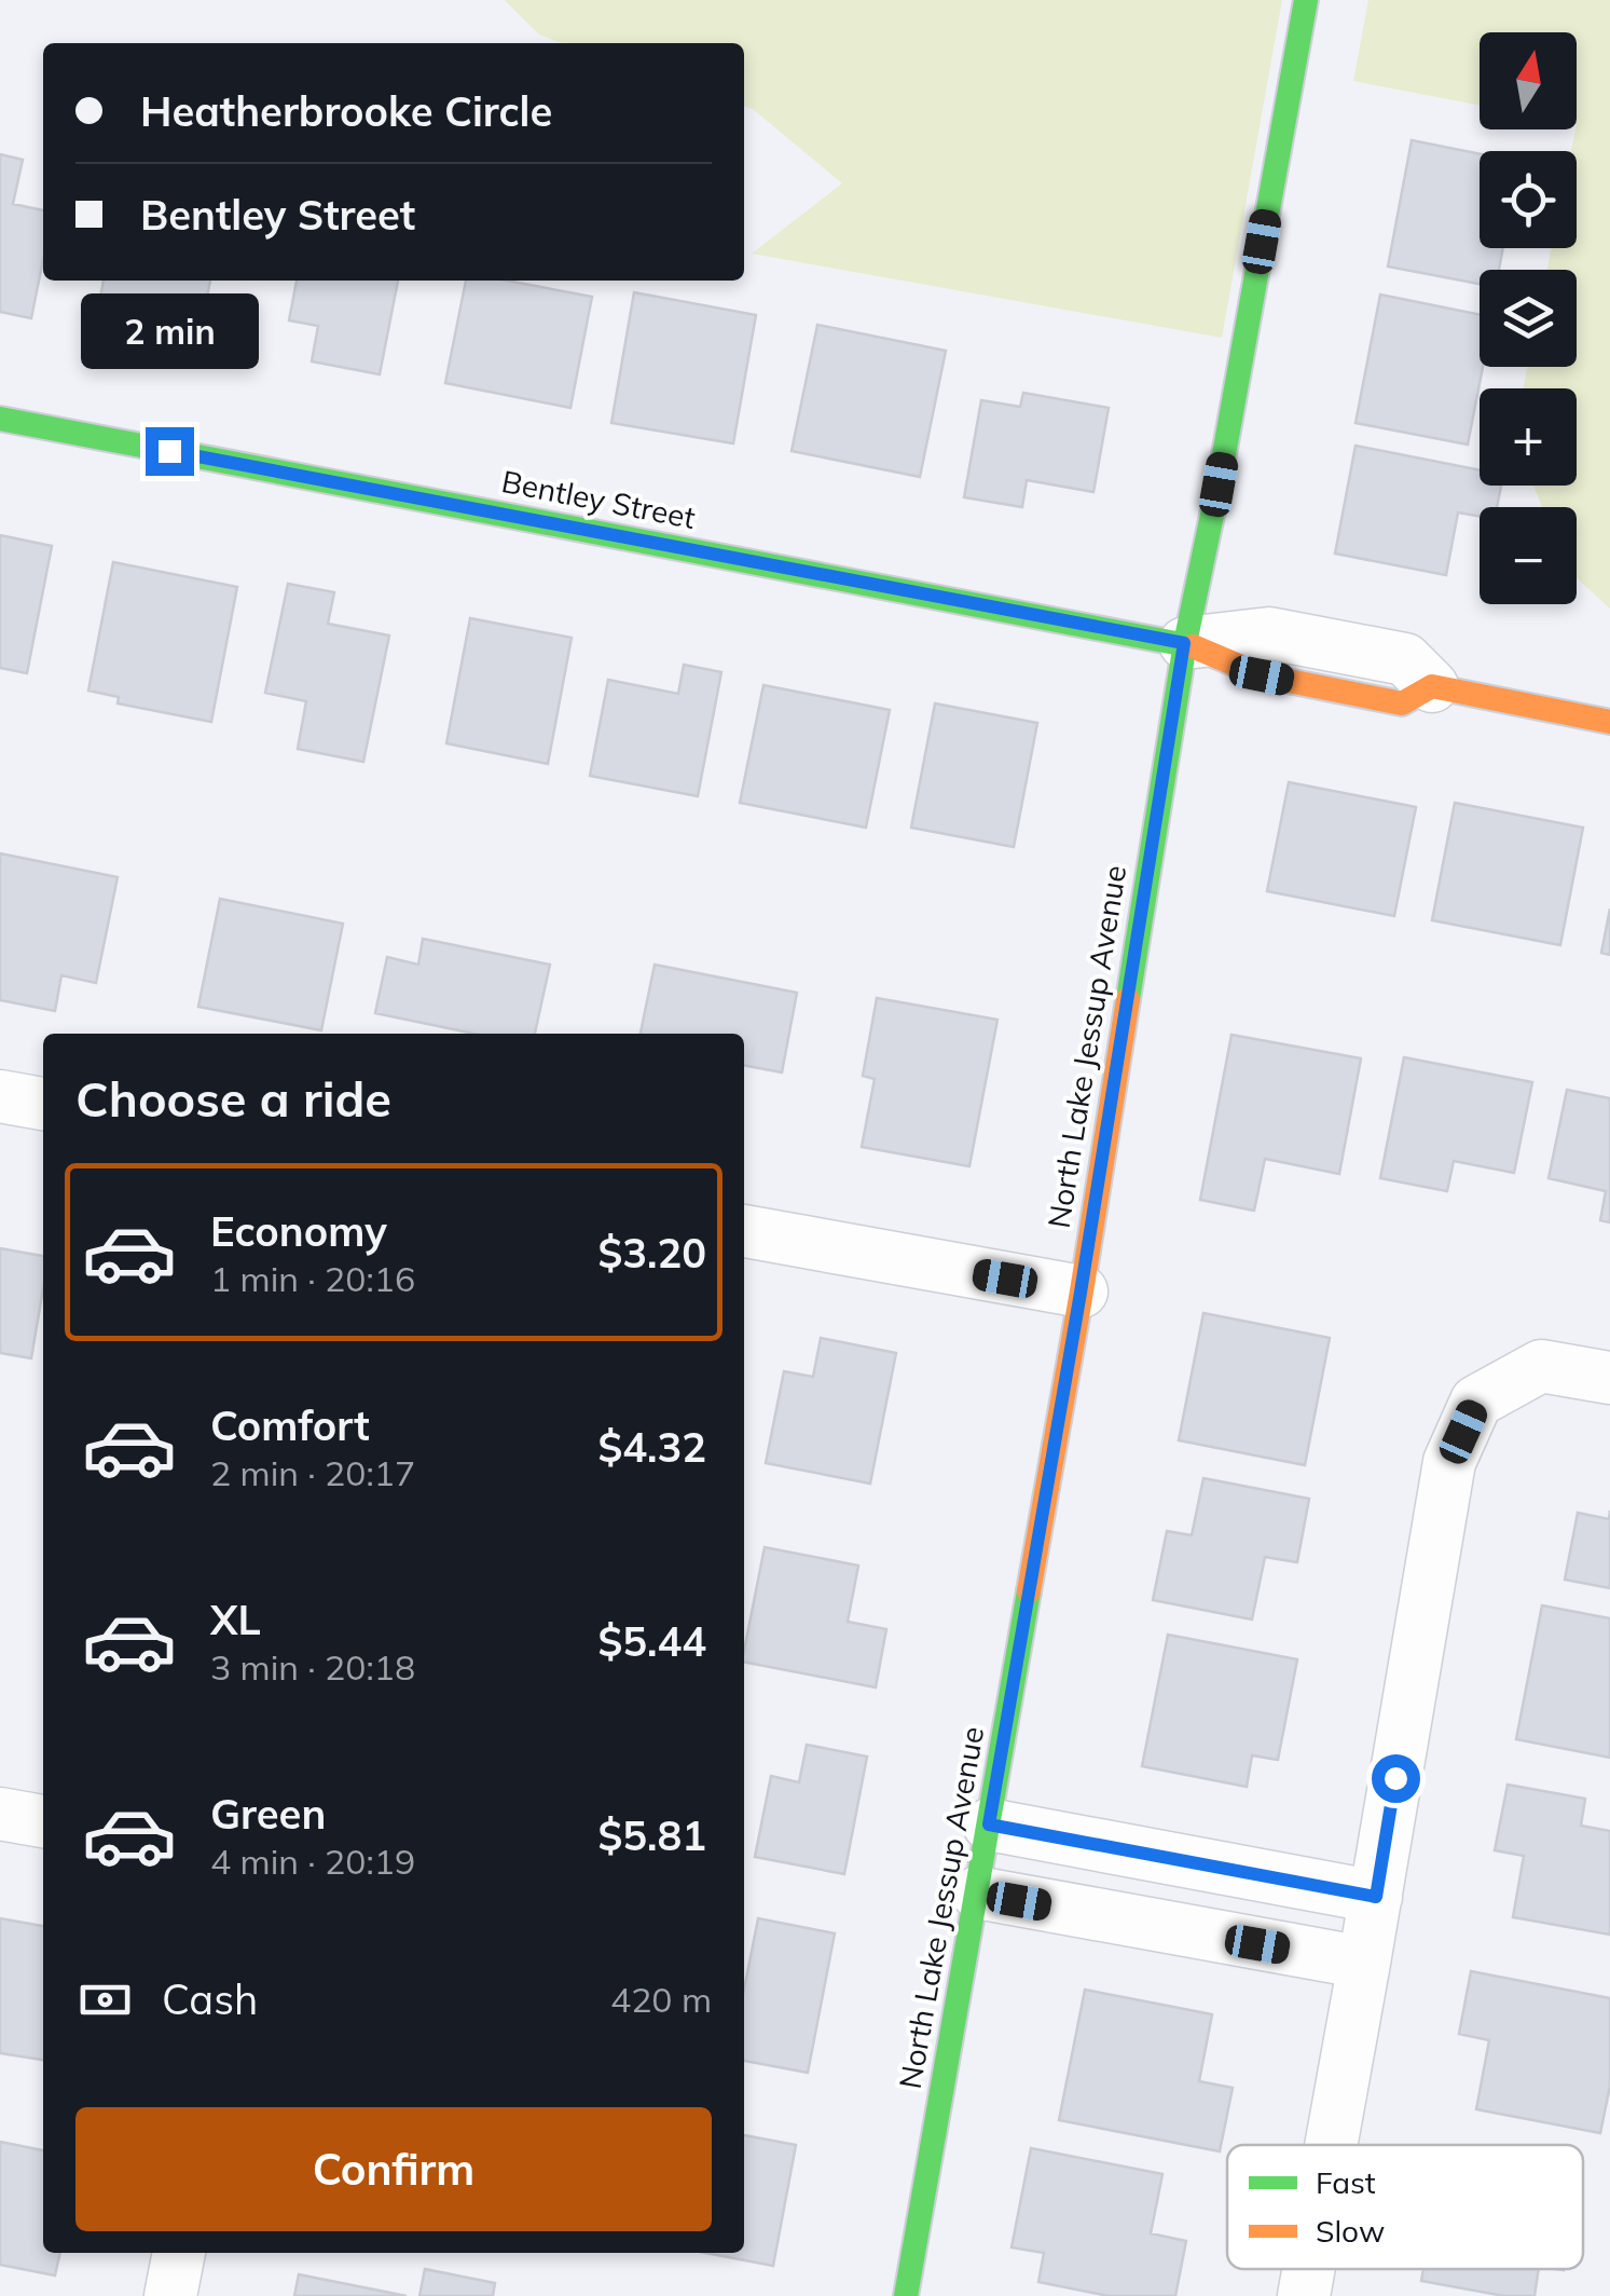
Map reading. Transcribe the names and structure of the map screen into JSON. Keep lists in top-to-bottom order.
{
  "streets": {
    "street": ["Bentley Street", "North Lake Jessup Avenue"]
  },
  "crossings": [
    ["Bentley Street", "North Lake Jessup Avenue"]
  ],
  "legend": ["Fast", "Slow"],
  "north": "top",
  "page": {
    "map_buttons": ["+", "−"],
    "banner": ["Heatherbrooke Circle", "Bentley Street"],
    "bubble": "2 min",
    "heading": "Choose a ride",
    "list": [
      {
        "name": "Economy",
        "note": "1 min · 20:16",
        "value": "$3.20"
      },
      {
        "name": "Comfort",
        "note": "2 min · 20:17",
        "value": "$4.32"
      },
      {
        "name": "XL",
        "note": "3 min · 20:18",
        "value": "$5.44"
      },
      {
        "name": "Green",
        "note": "4 min · 20:19",
        "value": "$5.81"
      }
    ],
    "pay": ["Cash", "420 m"],
    "buttons": "Confirm"
  }
}
